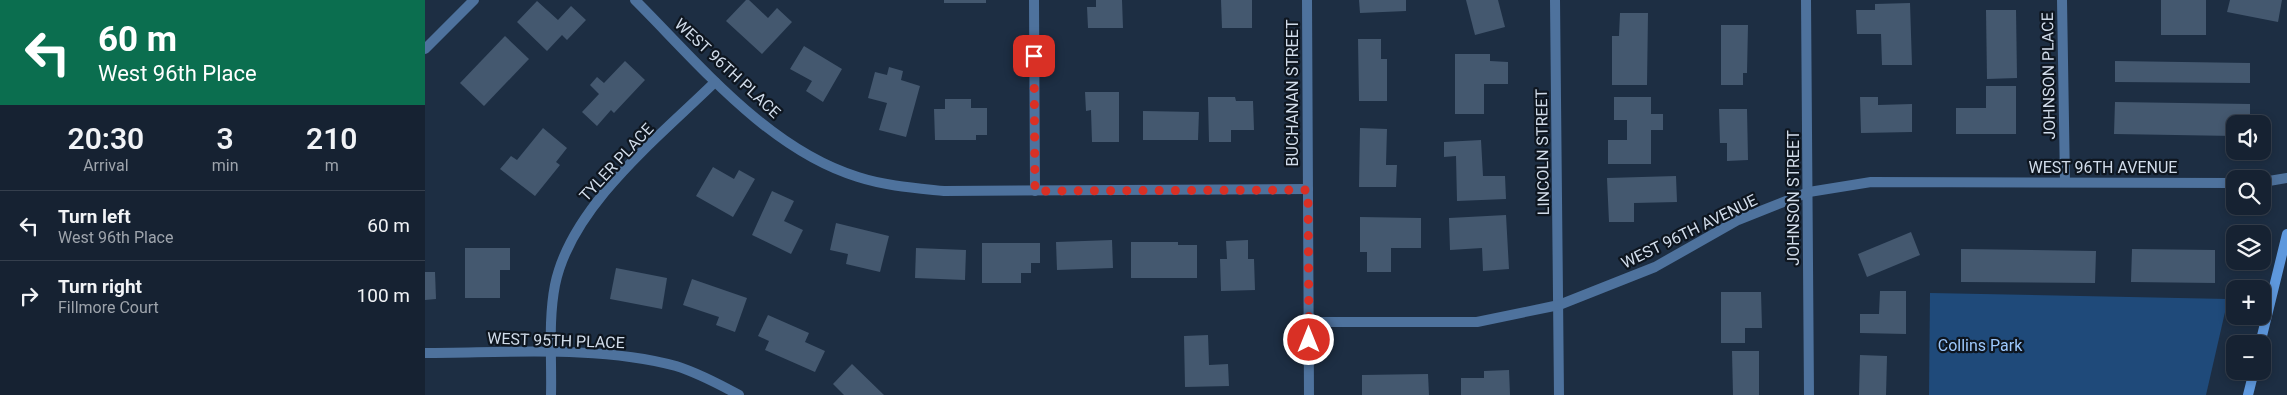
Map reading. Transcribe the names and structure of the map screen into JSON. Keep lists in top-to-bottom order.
{
  "streets": {
    "street": [
      "WEST 96TH PLACE",
      "JOHNSON PLACE",
      "BUCHANAN STREET",
      "LINCOLN STREET",
      "TYLER PLACE",
      "WEST 96TH AVENUE",
      "JOHNSON STREET",
      "WEST 95TH PLACE"
    ]
  },
  "crossings": [
    ["WEST 96TH PLACE", "BUCHANAN STREET"],
    ["WEST 96TH PLACE", "TYLER PLACE"],
    ["JOHNSON PLACE", "WEST 96TH AVENUE"],
    ["BUCHANAN STREET", "WEST 96TH AVENUE"],
    ["LINCOLN STREET", "WEST 96TH AVENUE"],
    ["TYLER PLACE", "WEST 95TH PLACE"],
    ["WEST 96TH AVENUE", "JOHNSON STREET"]
  ],
  "parks": ["Collins Park"],
  "page": {
    "turn": ["60 m", "West 96th Place"],
    "eta": [
      "20:30",
      "Arrival",
      "3",
      "min",
      "210",
      "m"
    ],
    "map_buttons": ["+", "−"],
    "list": [
      {
        "name": "Turn left",
        "note": "West 96th Place",
        "value": "60 m"
      },
      {
        "name": "Turn right",
        "note": "Fillmore Court",
        "value": "100 m"
      }
    ]
  }
}
